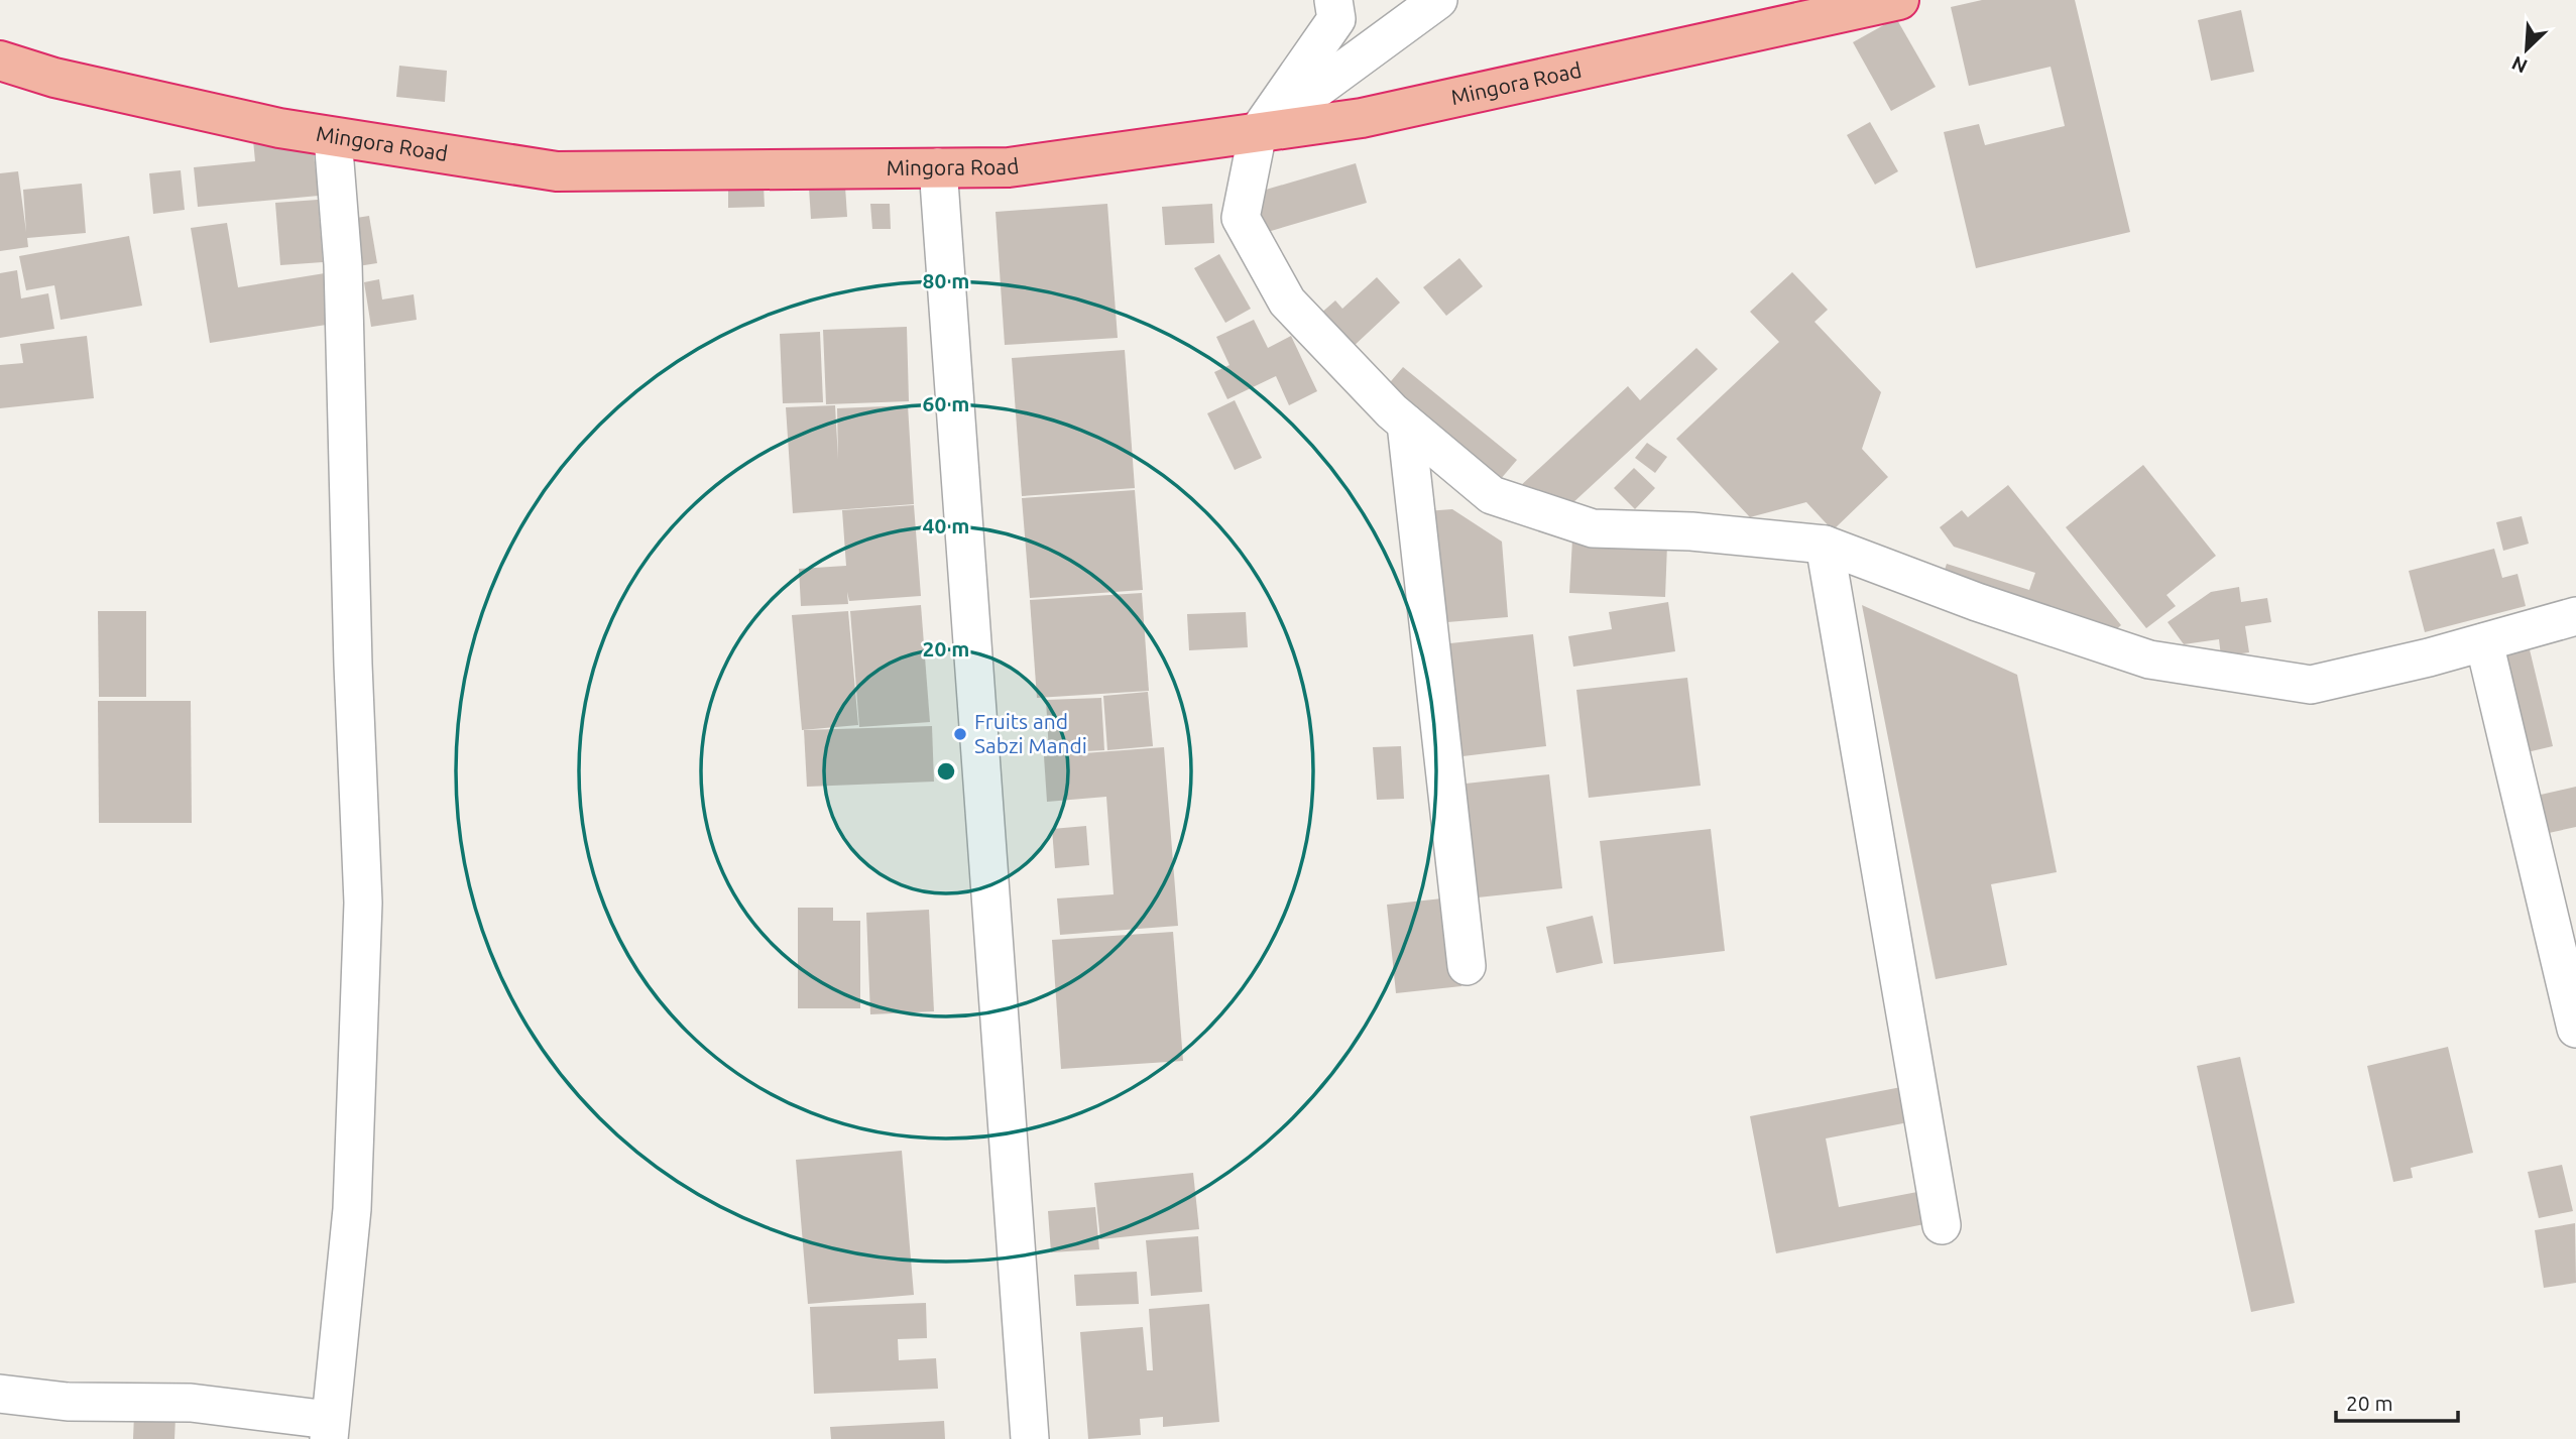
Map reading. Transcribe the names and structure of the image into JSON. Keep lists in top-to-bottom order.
{
  "streets": {
    "highway": ["Mingora Road"]
  },
  "places": ["Fruits and Sabzi Mandi"],
  "scale_bar": "20 m",
  "north": "bottom left",
  "rings": [
    "80 m",
    "60 m",
    "40 m",
    "20 m"
  ]
}
